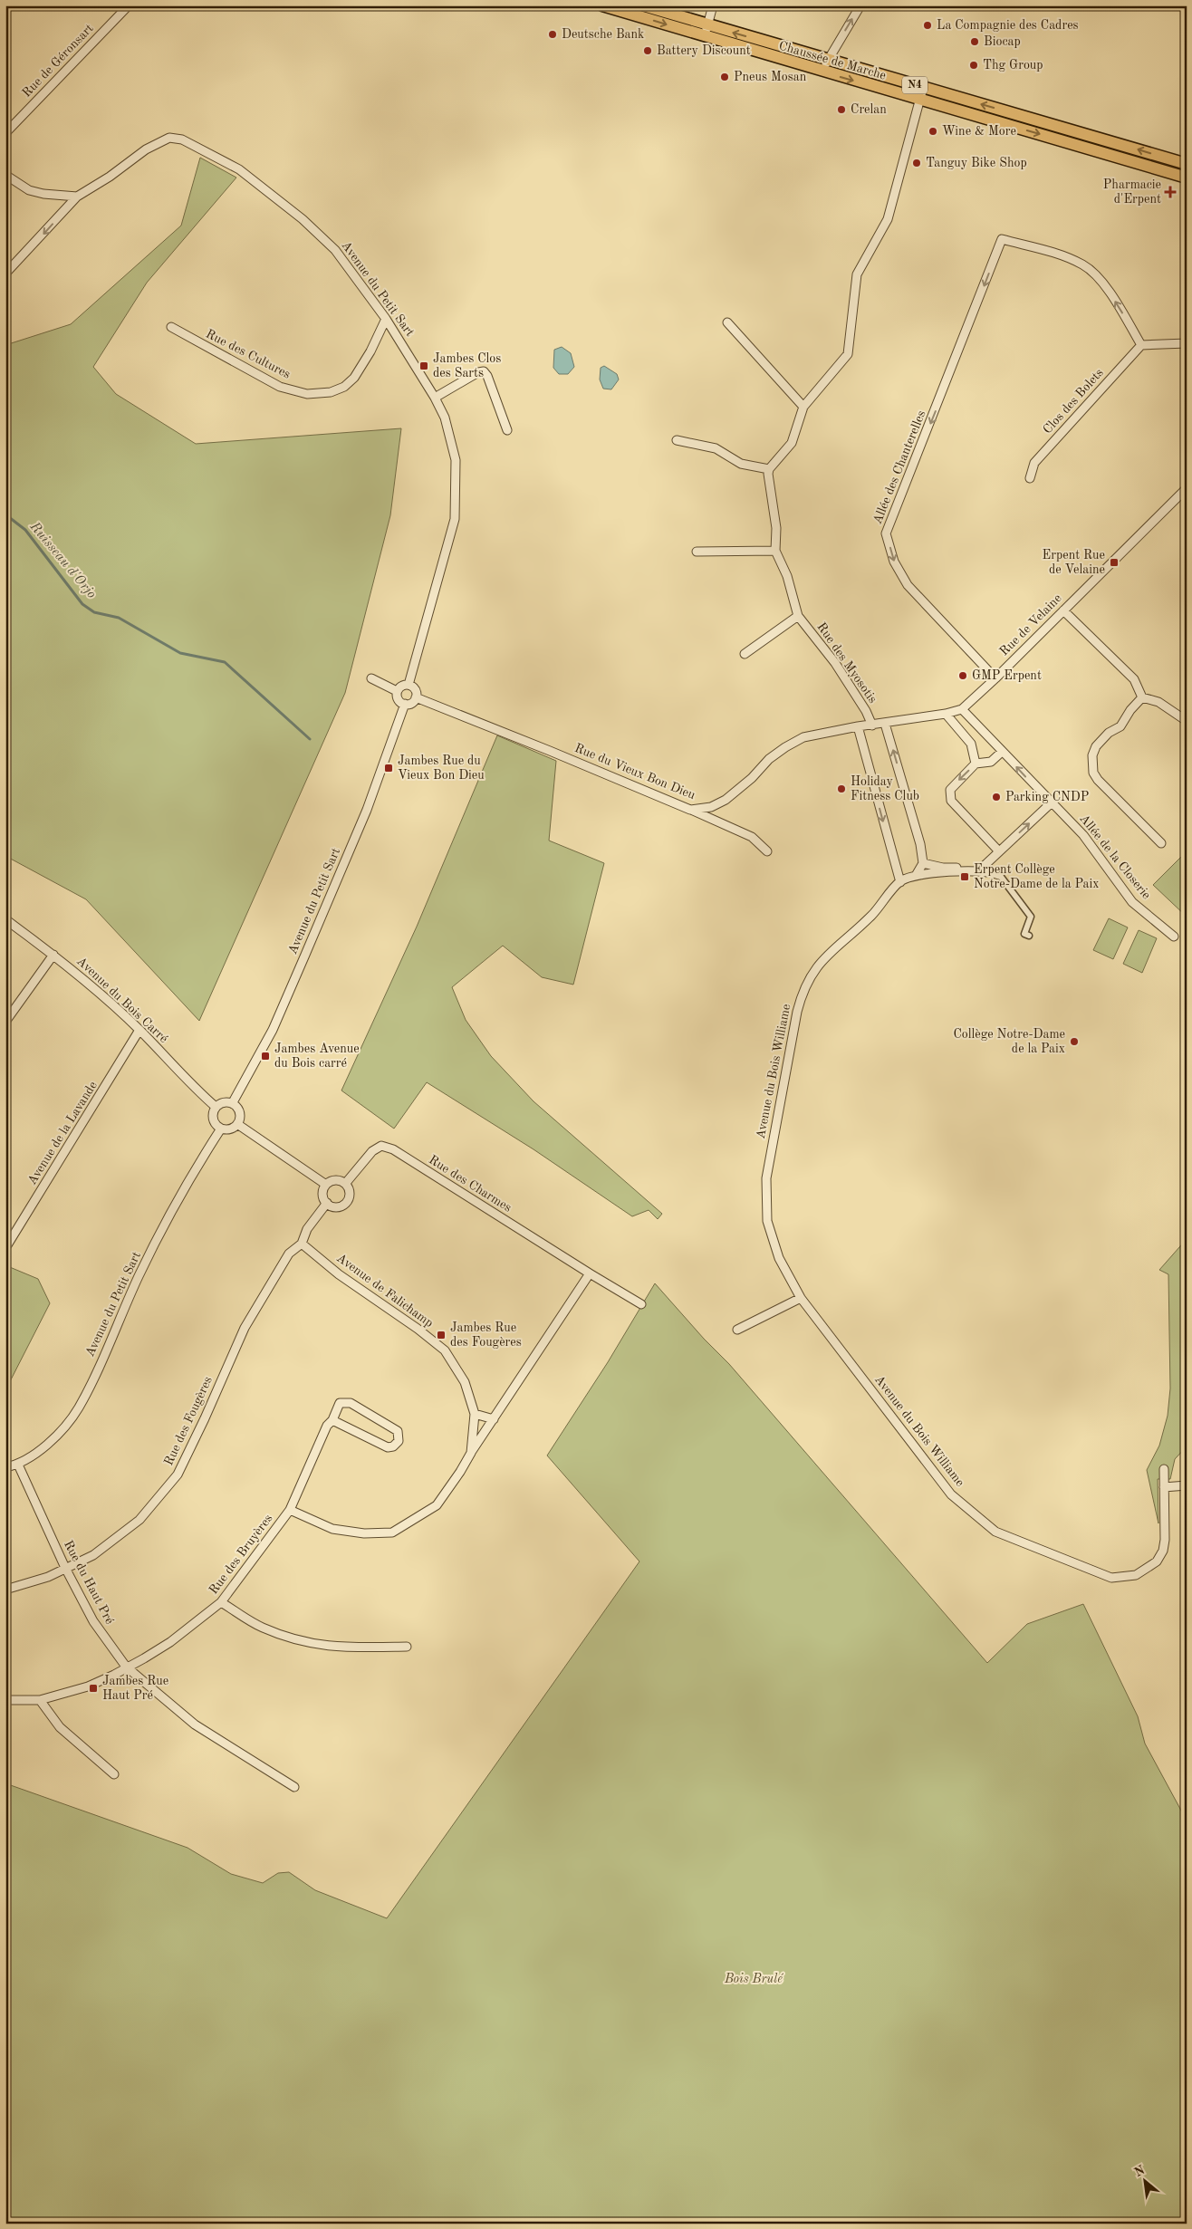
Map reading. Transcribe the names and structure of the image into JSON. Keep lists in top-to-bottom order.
{
  "streets": {
    "main road": ["Chaussée de Marche", "N4"],
    "street": [
      "Rue de Géronsart",
      "Avenue du Petit Sart",
      "Rue des Cultures",
      "Clos des Bolets",
      "Allée des Chanterelles",
      "Rue de Velaine",
      "Rue des Myosotis",
      "Rue du Vieux Bon Dieu",
      "Allée de la Closerie",
      "Avenue du Bois Carré",
      "Avenue du Bois Williame",
      "Avenue de la Lavande",
      "Rue des Charmes",
      "Avenue de Falichamp",
      "Rue des Fougères",
      "Rue des Bruyères",
      "Rue du Haut Pré"
    ]
  },
  "crossings": [
    ["Avenue du Petit Sart", "Rue des Cultures"],
    ["Avenue du Petit Sart", "Rue du Vieux Bon Dieu"],
    ["Avenue du Petit Sart", "Avenue du Bois Carré"],
    ["Avenue du Petit Sart", "Rue du Haut Pré"],
    ["Clos des Bolets", "Allée des Chanterelles"],
    ["Allée des Chanterelles", "Rue de Velaine"],
    ["Rue de Velaine", "Allée de la Closerie"],
    ["Rue des Myosotis", "Rue du Vieux Bon Dieu"],
    ["Avenue du Bois Carré", "Avenue de la Lavande"],
    ["Avenue de Falichamp", "Rue des Fougères"],
    ["Avenue de Falichamp", "Rue des Bruyères"],
    ["Rue des Fougères", "Rue du Haut Pré"],
    ["Rue des Bruyères", "Rue du Haut Pré"]
  ],
  "water": ["Ruisseau d'Orjo"],
  "parks": ["Bois Brulé"],
  "places": {
    "other": [
      "La Compagnie des Cadres",
      "Deutsche Bank",
      "Biocap",
      "Battery Discount",
      "Thg Group",
      "Pneus Mosan",
      "Crelan",
      "Wine & More",
      "Tanguy Bike Shop",
      "GMP Erpent",
      "Holiday Fitness Club",
      "Parking CNDP",
      "Collège Notre-Dame de la Paix"
    ],
    "health": ["Pharmacie d'Erpent"],
    "transit": [
      "Jambes Clos des Sarts",
      "Erpent Rue de Velaine",
      "Jambes Rue du Vieux Bon Dieu",
      "Erpent Collège Notre-Dame de la Paix",
      "Jambes Avenue du Bois carré",
      "Jambes Rue des Fougères",
      "Jambes Rue Haut Pré"
    ]
  },
  "north": "top left"
}
